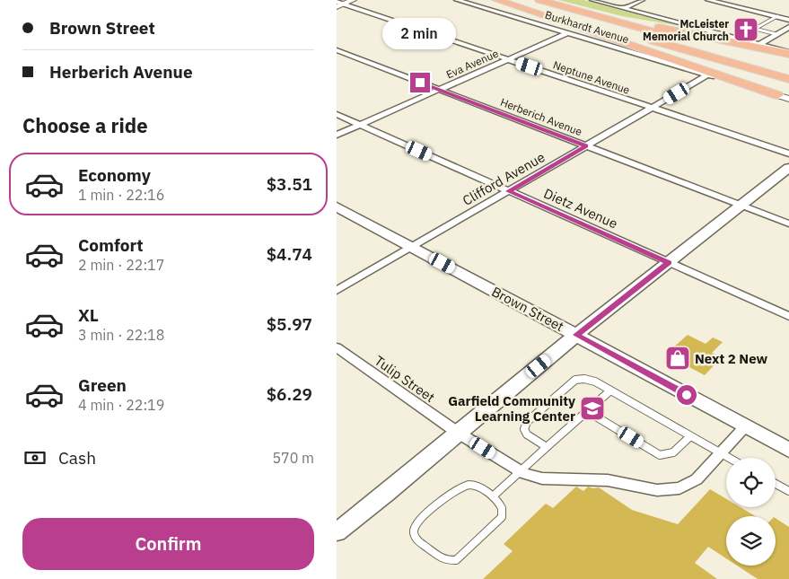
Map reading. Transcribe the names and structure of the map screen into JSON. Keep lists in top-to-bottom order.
{
  "streets": {
    "main road": ["Brown Street"],
    "street": [
      "Burkhardt Avenue",
      "Eva Avenue",
      "Neptune Avenue",
      "Herberich Avenue",
      "Clifford Avenue",
      "Dietz Avenue",
      "Tulip Street"
    ]
  },
  "crossings": [
    ["Burkhardt Avenue", "Eva Avenue"],
    ["Burkhardt Avenue", "Clifford Avenue"],
    ["Eva Avenue", "Neptune Avenue"],
    ["Eva Avenue", "Herberich Avenue"],
    ["Eva Avenue", "Dietz Avenue"],
    ["Neptune Avenue", "Clifford Avenue"],
    ["Herberich Avenue", "Clifford Avenue"],
    ["Clifford Avenue", "Dietz Avenue"],
    ["Clifford Avenue", "Brown Street"],
    ["Brown Street", "Tulip Street"]
  ],
  "places": {
    "church": ["McLeister Memorial Church"],
    "shop": ["Next 2 New"],
    "school or university": ["Garfield Community Learning Center"]
  },
  "page": {
    "banner": ["Brown Street", "Herberich Avenue"],
    "bubble": "2 min",
    "heading": "Choose a ride",
    "list": [
      {
        "name": "Economy",
        "note": "1 min · 22:16",
        "value": "$3.51"
      },
      {
        "name": "Comfort",
        "note": "2 min · 22:17",
        "value": "$4.74"
      },
      {
        "name": "XL",
        "note": "3 min · 22:18",
        "value": "$5.97"
      },
      {
        "name": "Green",
        "note": "4 min · 22:19",
        "value": "$6.29"
      }
    ],
    "pay": ["Cash", "570 m"],
    "buttons": "Confirm"
  }
}
